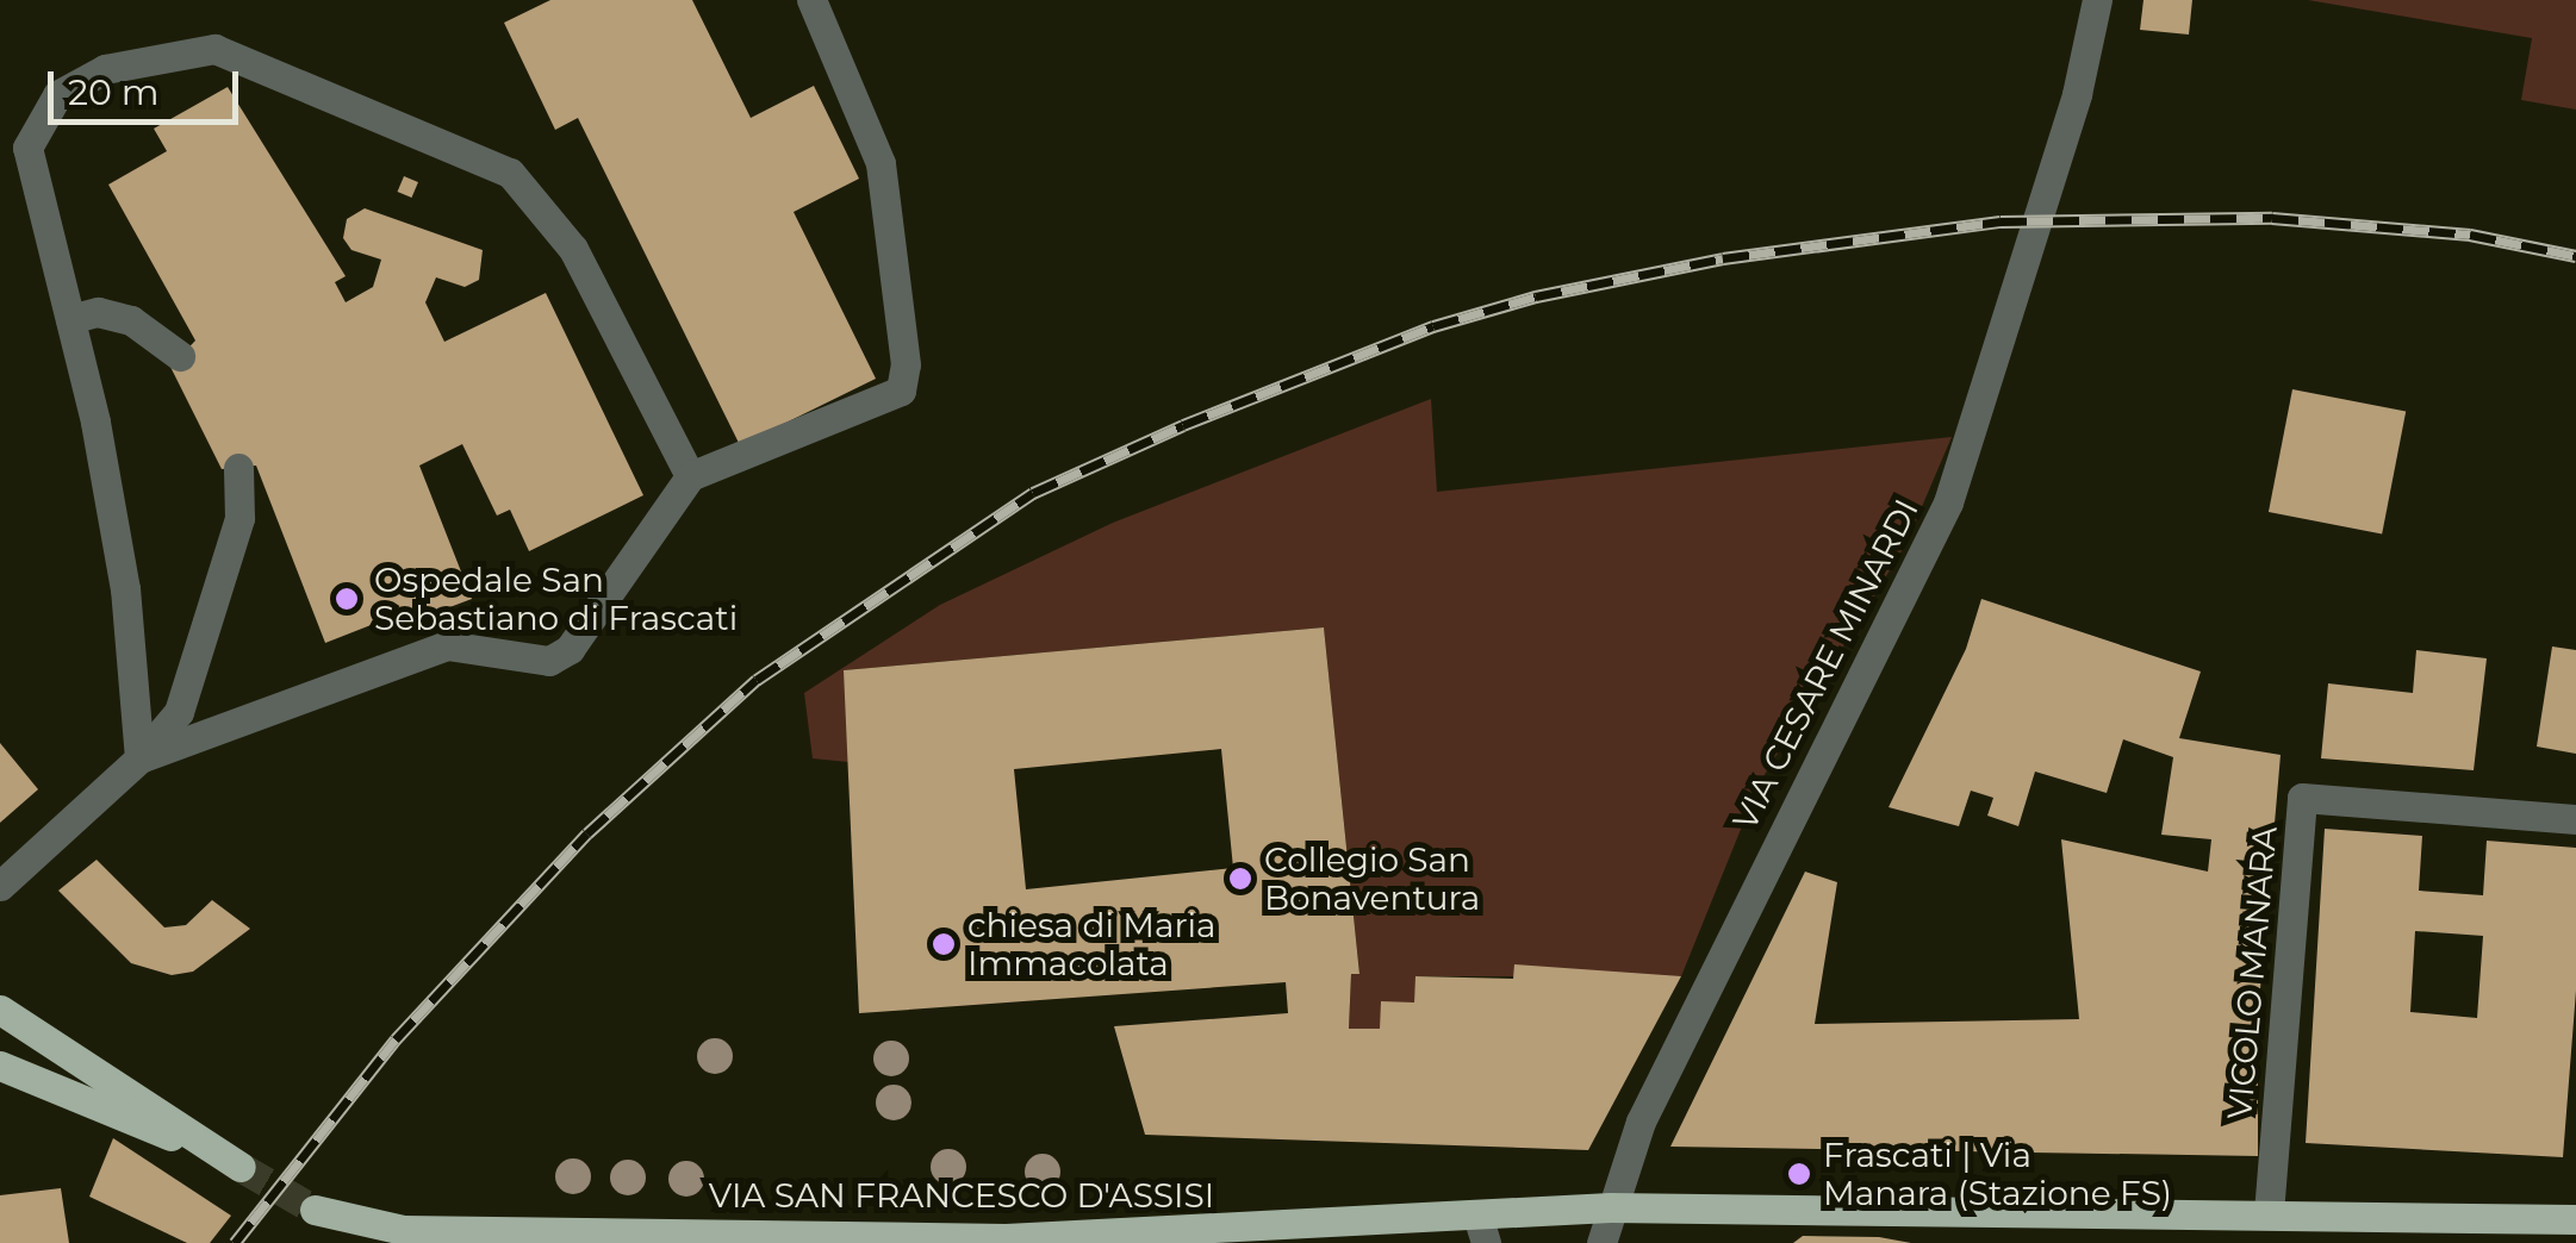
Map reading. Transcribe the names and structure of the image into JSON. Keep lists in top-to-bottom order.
{
  "streets": {
    "main road": ["VIA SAN FRANCESCO D'ASSISI"],
    "street": ["VIA CESARE MINARDI", "VICOLO MANARA"]
  },
  "crossings": [
    ["VIA CESARE MINARDI", "VIA SAN FRANCESCO D'ASSISI"],
    ["VICOLO MANARA", "VIA SAN FRANCESCO D'ASSISI"]
  ],
  "places": [
    "Ospedale San Sebastiano di Frascati",
    "Collegio San Bonaventura",
    "chiesa di Maria Immacolata",
    "Frascati | Via Manara (Stazione FS)"
  ],
  "scale_bar": "20 m"
}
